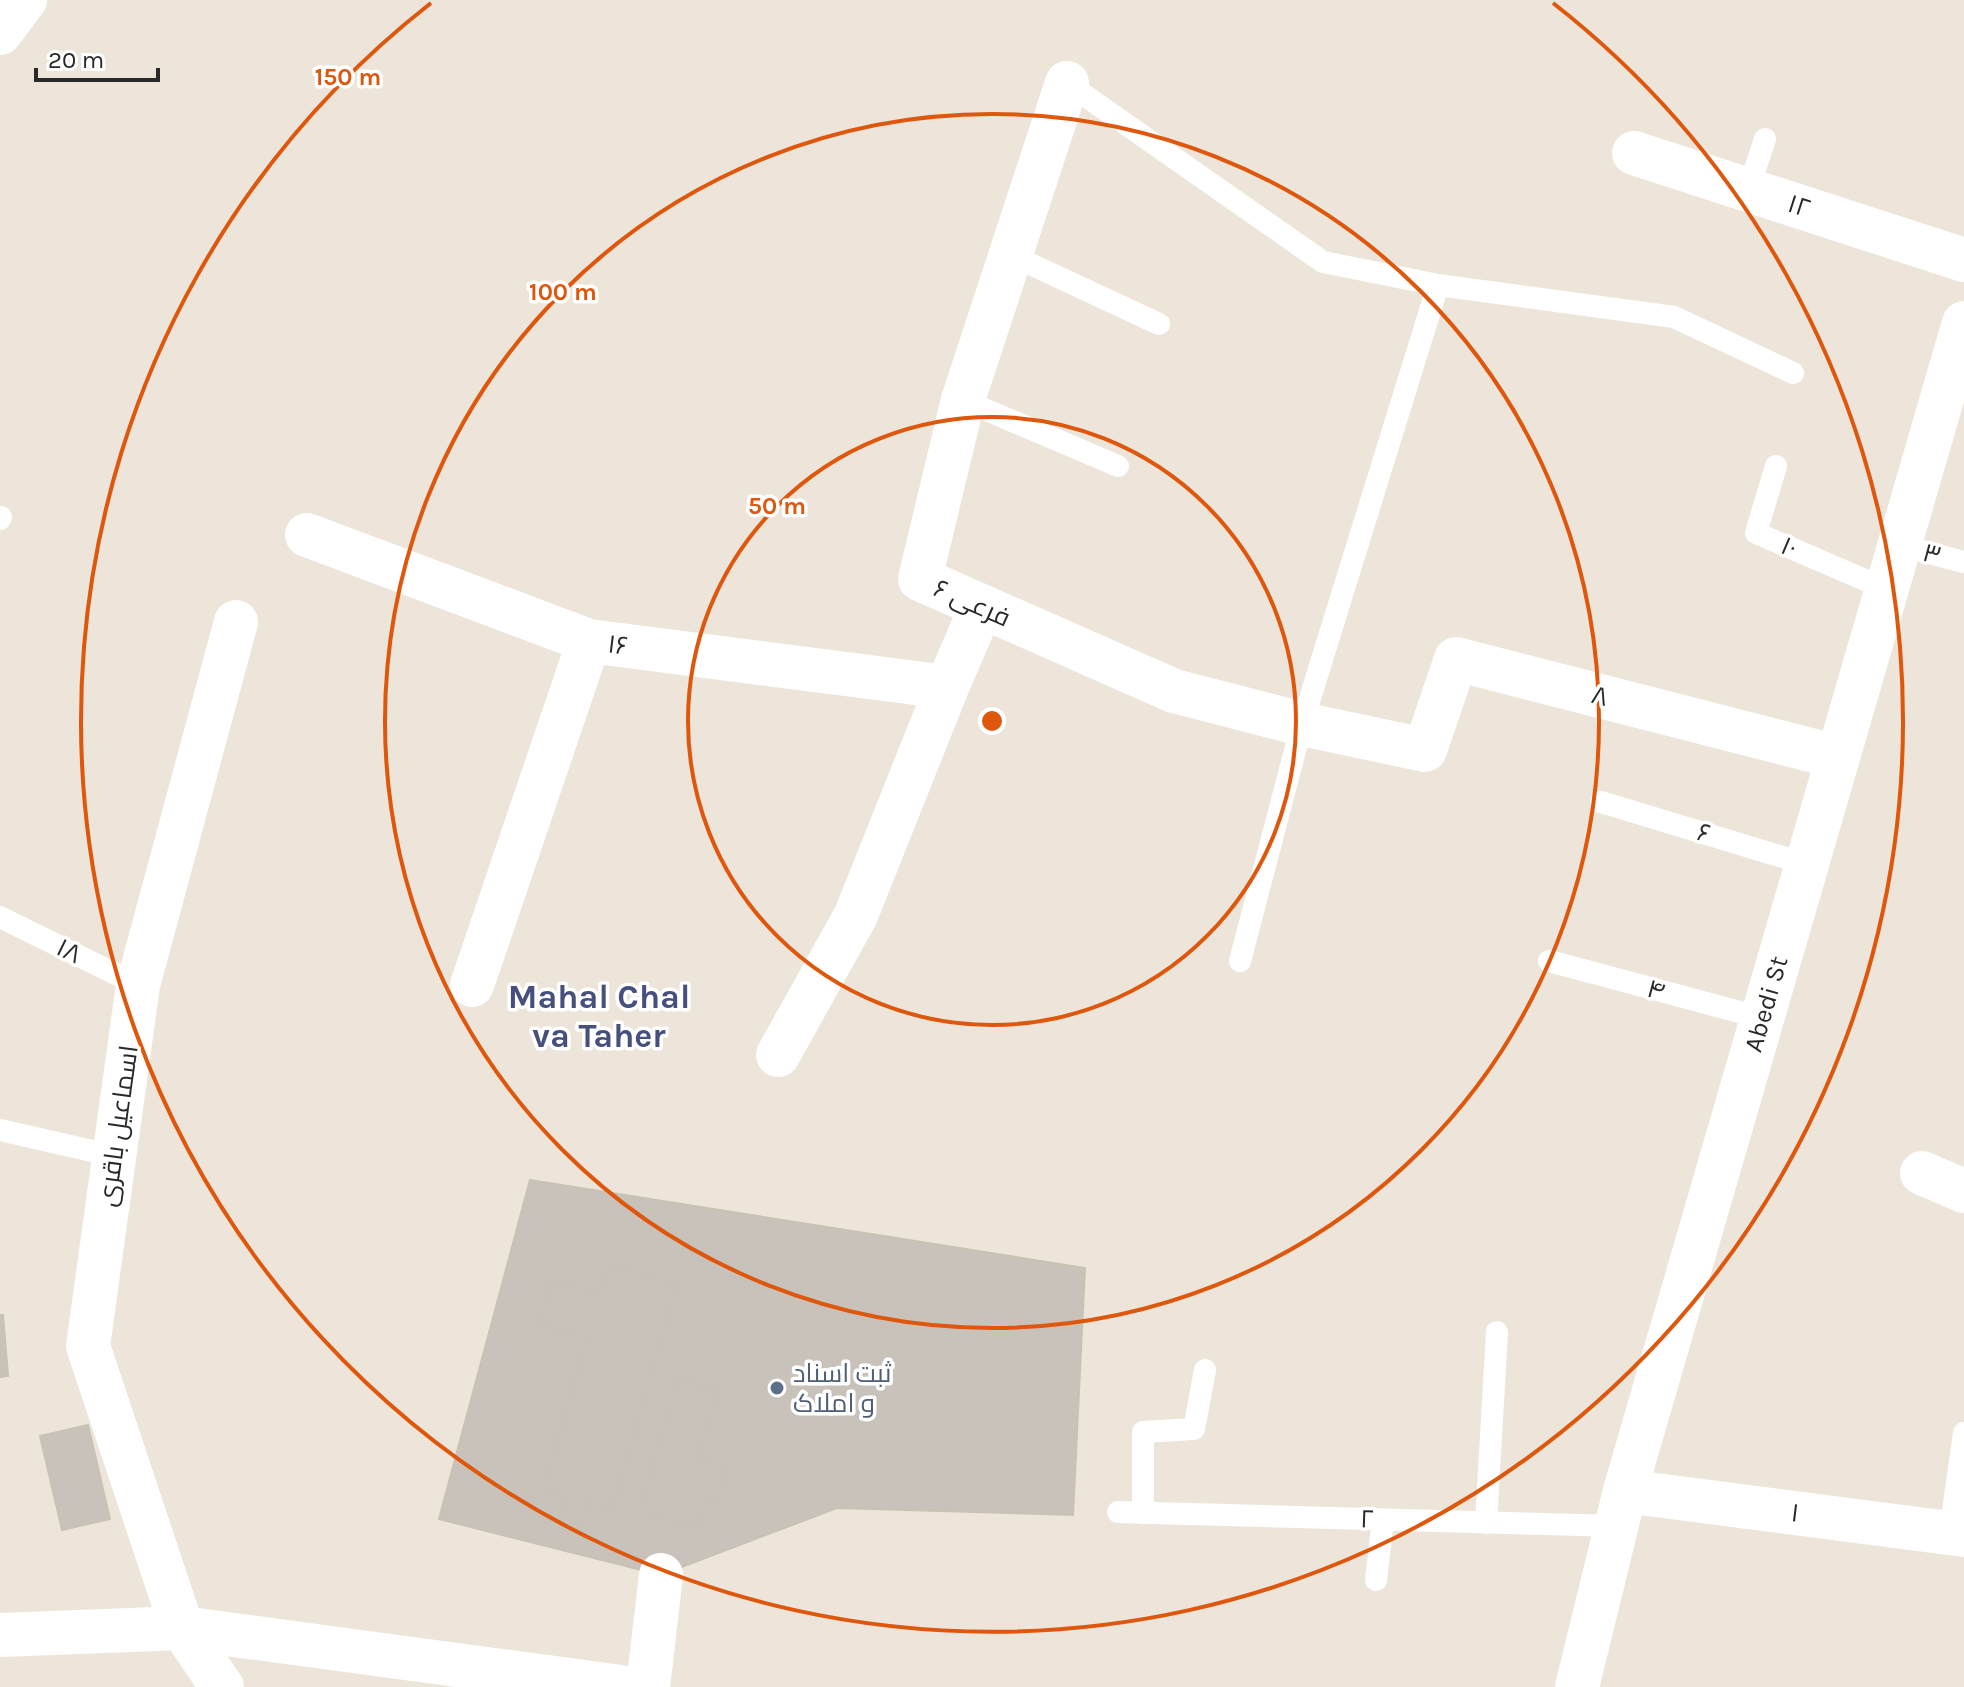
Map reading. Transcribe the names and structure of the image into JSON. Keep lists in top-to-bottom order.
{
  "streets": {
    "street": [
      "۱۲",
      "فرعی ۶",
      "۱۶",
      "۸",
      "Abedi St",
      "اسماعیل باقری",
      "۱"
    ],
    "lane": [
      "۱۰",
      "۳",
      "۶",
      "۱۸",
      "۴",
      "۲"
    ]
  },
  "crossings": [
    ["۱۰", "Abedi St"],
    ["۳", "Abedi St"],
    ["فرعی ۶", "۸"],
    ["۸", "Abedi St"],
    ["۶", "Abedi St"],
    ["۱۸", "اسماعیل باقری"],
    ["۴", "Abedi St"],
    ["Abedi St", "۱"],
    ["Abedi St", "۲"],
    ["۱", "۲"]
  ],
  "districts": ["Mahal Chal va Taher"],
  "places": ["ثبت اسناد و املاک"],
  "scale_bar": "20 m",
  "rings": ["150 m", "100 m", "50 m"]
}
